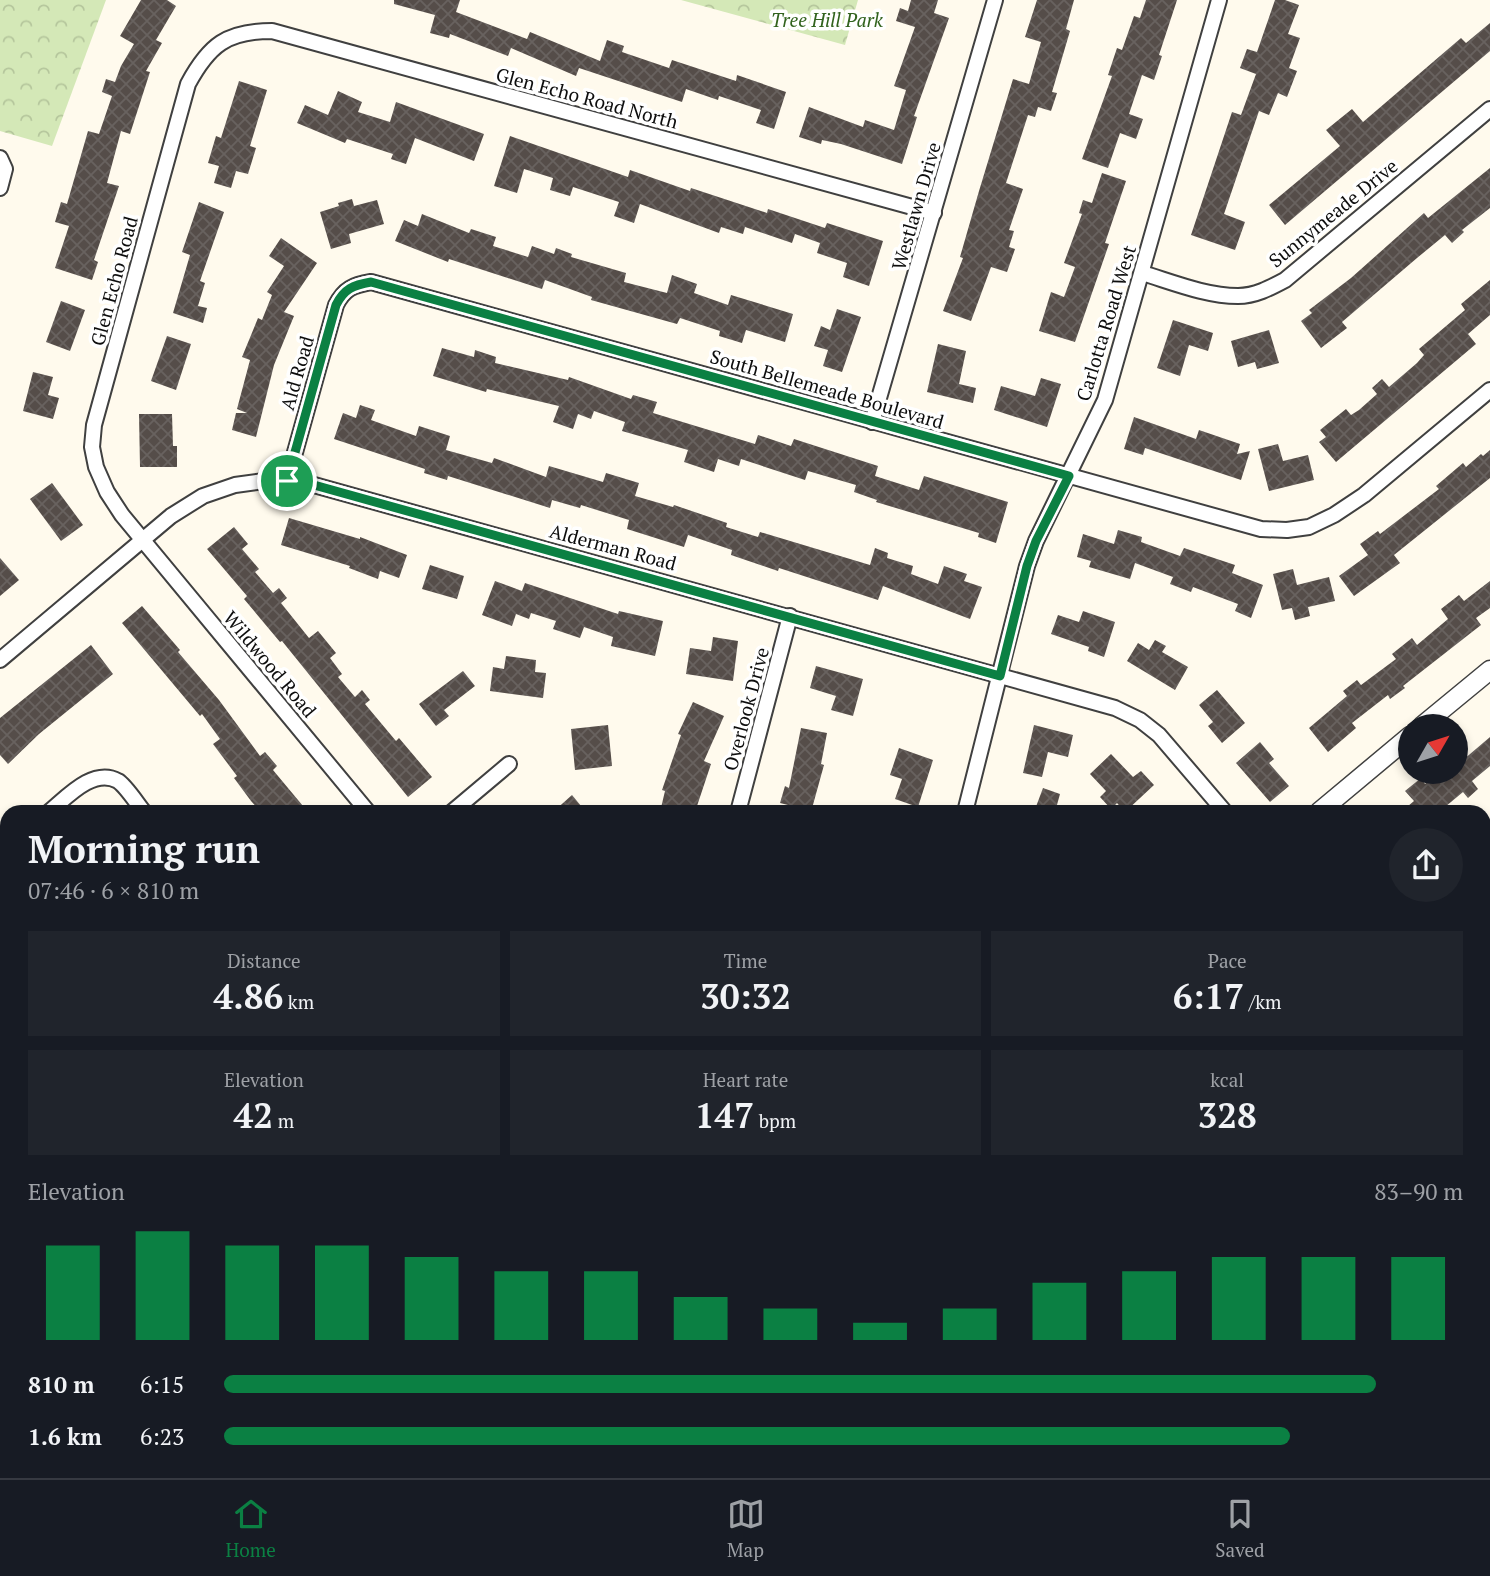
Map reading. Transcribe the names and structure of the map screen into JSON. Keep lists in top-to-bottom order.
{
  "streets": {
    "street": [
      "Glen Echo Road North",
      "Westlawn Drive",
      "Sunnymeade Drive",
      "Glen Echo Road",
      "Carlotta Road West",
      "Ald Road",
      "South Bellemeade Boulevard",
      "Alderman Road",
      "Wildwood Road",
      "Overlook Drive"
    ]
  },
  "crossings": [
    ["Glen Echo Road North", "Westlawn Drive"],
    ["Glen Echo Road North", "Glen Echo Road"],
    ["Westlawn Drive", "South Bellemeade Boulevard"],
    ["Sunnymeade Drive", "Carlotta Road West"],
    ["Glen Echo Road", "Alderman Road"],
    ["Glen Echo Road", "Wildwood Road"],
    ["Carlotta Road West", "South Bellemeade Boulevard"],
    ["Carlotta Road West", "Alderman Road"],
    ["Ald Road", "South Bellemeade Boulevard"],
    ["Ald Road", "Alderman Road"],
    ["Alderman Road", "Wildwood Road"],
    ["Alderman Road", "Overlook Drive"]
  ],
  "parks": ["Tree Hill Park"],
  "north": "top right",
  "page": {
    "heading": ["Morning run", "07:46 · 6 × 810 m"],
    "stats": [
      ["Distance", "4.86 km"],
      ["Time", "30:32"],
      ["Pace", "6:17 /km"],
      ["Elevation", "42 m"],
      ["Heart rate", "147 bpm"],
      ["kcal", "328"]
    ],
    "chart": ["Elevation", "83–90 m"],
    "list": [
      {
        "name": "810 m",
        "note": "6:15"
      },
      {
        "name": "1.6 km",
        "note": "6:23"
      }
    ],
    "tabs": ["Home", "Map", "Saved"]
  }
}
